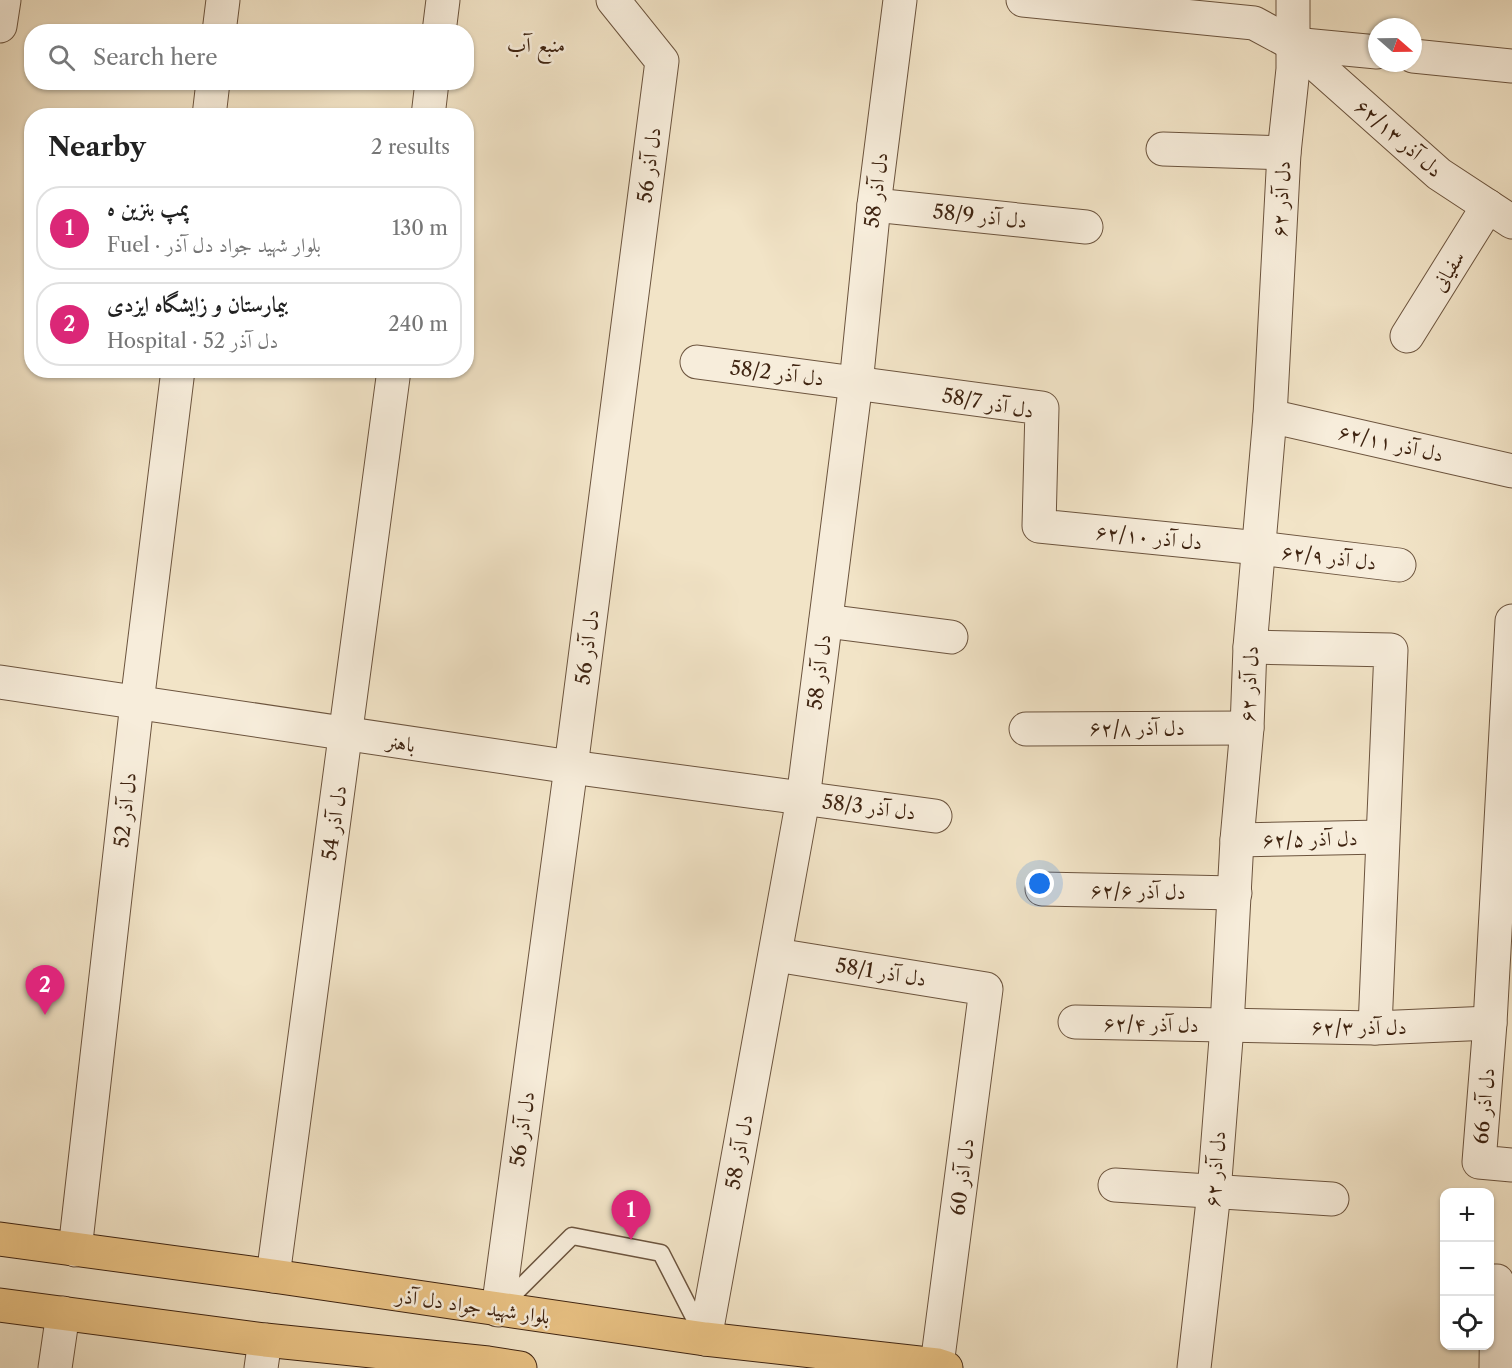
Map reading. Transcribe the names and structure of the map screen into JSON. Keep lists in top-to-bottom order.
{
  "streets": {
    "main road": ["بلوار شهید جواد دل آذر"],
    "street": [
      "دل آذر ۶۲/۱۳",
      "دل آذر 56",
      "دل آذر 58",
      "دل آذر ۶۲",
      "دل آذر 58/9",
      "سفیانی",
      "دل آذر 58/2",
      "دل آذر 58/7",
      "دل آذر ۶۲/۱۱",
      "دل آذر ۶۲/۱۰",
      "دل آذر ۶۲/۹",
      "دل آذر ۶۲/۸",
      "باهنر",
      "دل آذر 58/3",
      "دل آذر 52",
      "دل آذر 54",
      "دل آذر ۶۲/۵",
      "دل آذر ۶۲/۶",
      "دل آذر 58/1",
      "دل آذر ۶۲/۴",
      "دل آذر ۶۲/۳",
      "دل آذر 66",
      "دل آذر 60"
    ]
  },
  "crossings": [
    ["دل آذر ۶۲/۱۳", "دل آذر ۶۲"],
    ["دل آذر ۶۲/۱۳", "سفیانی"],
    ["دل آذر 56", "باهنر"],
    ["دل آذر 56", "بلوار شهید جواد دل آذر"],
    ["دل آذر 58", "دل آذر 58/9"],
    ["دل آذر 58", "دل آذر 58/2"],
    ["دل آذر 58", "دل آذر 58/7"],
    ["دل آذر 58", "باهنر"],
    ["دل آذر 58", "دل آذر 58/3"],
    ["دل آذر 58", "دل آذر 58/1"],
    ["دل آذر 58", "بلوار شهید جواد دل آذر"],
    ["دل آذر ۶۲", "دل آذر ۶۲/۱۱"],
    ["دل آذر ۶۲", "دل آذر ۶۲/۱۰"],
    ["دل آذر ۶۲", "دل آذر ۶۲/۹"],
    ["دل آذر ۶۲", "دل آذر ۶۲/۸"],
    ["دل آذر ۶۲", "دل آذر ۶۲/۵"],
    ["دل آذر ۶۲", "دل آذر ۶۲/۶"],
    ["دل آذر ۶۲", "دل آذر ۶۲/۴"],
    ["دل آذر ۶۲", "دل آذر ۶۲/۳"],
    ["دل آذر 58/2", "دل آذر 58/7"],
    ["دل آذر 58/7", "دل آذر ۶۲/۱۰"],
    ["دل آذر ۶۲/۱۰", "دل آذر ۶۲/۹"],
    ["باهنر", "دل آذر 58/3"],
    ["باهنر", "دل آذر 52"],
    ["باهنر", "دل آذر 54"],
    ["دل آذر 52", "بلوار شهید جواد دل آذر"],
    ["دل آذر 54", "بلوار شهید جواد دل آذر"],
    ["دل آذر 58/1", "دل آذر 60"],
    ["دل آذر ۶۲/۴", "دل آذر ۶۲/۳"],
    ["دل آذر ۶۲/۳", "دل آذر 66"],
    ["دل آذر 60", "بلوار شهید جواد دل آذر"]
  ],
  "districts": ["منبع آب"],
  "north": "right",
  "page": {
    "search": "Search here",
    "heading": ["Nearby", "2 results"],
    "list": [
      {
        "mark": "1",
        "name": "پمپ بنزین ه",
        "note": "Fuel · بلوار شهید جواد دل آذر",
        "value": "130 m"
      },
      {
        "mark": "2",
        "name": "بیمارستان و زایشگاه ایزدی",
        "note": "Hospital · دل آذر 52",
        "value": "240 m"
      }
    ],
    "pins": ["2", "1"],
    "map_buttons": ["+", "−"]
  }
}
